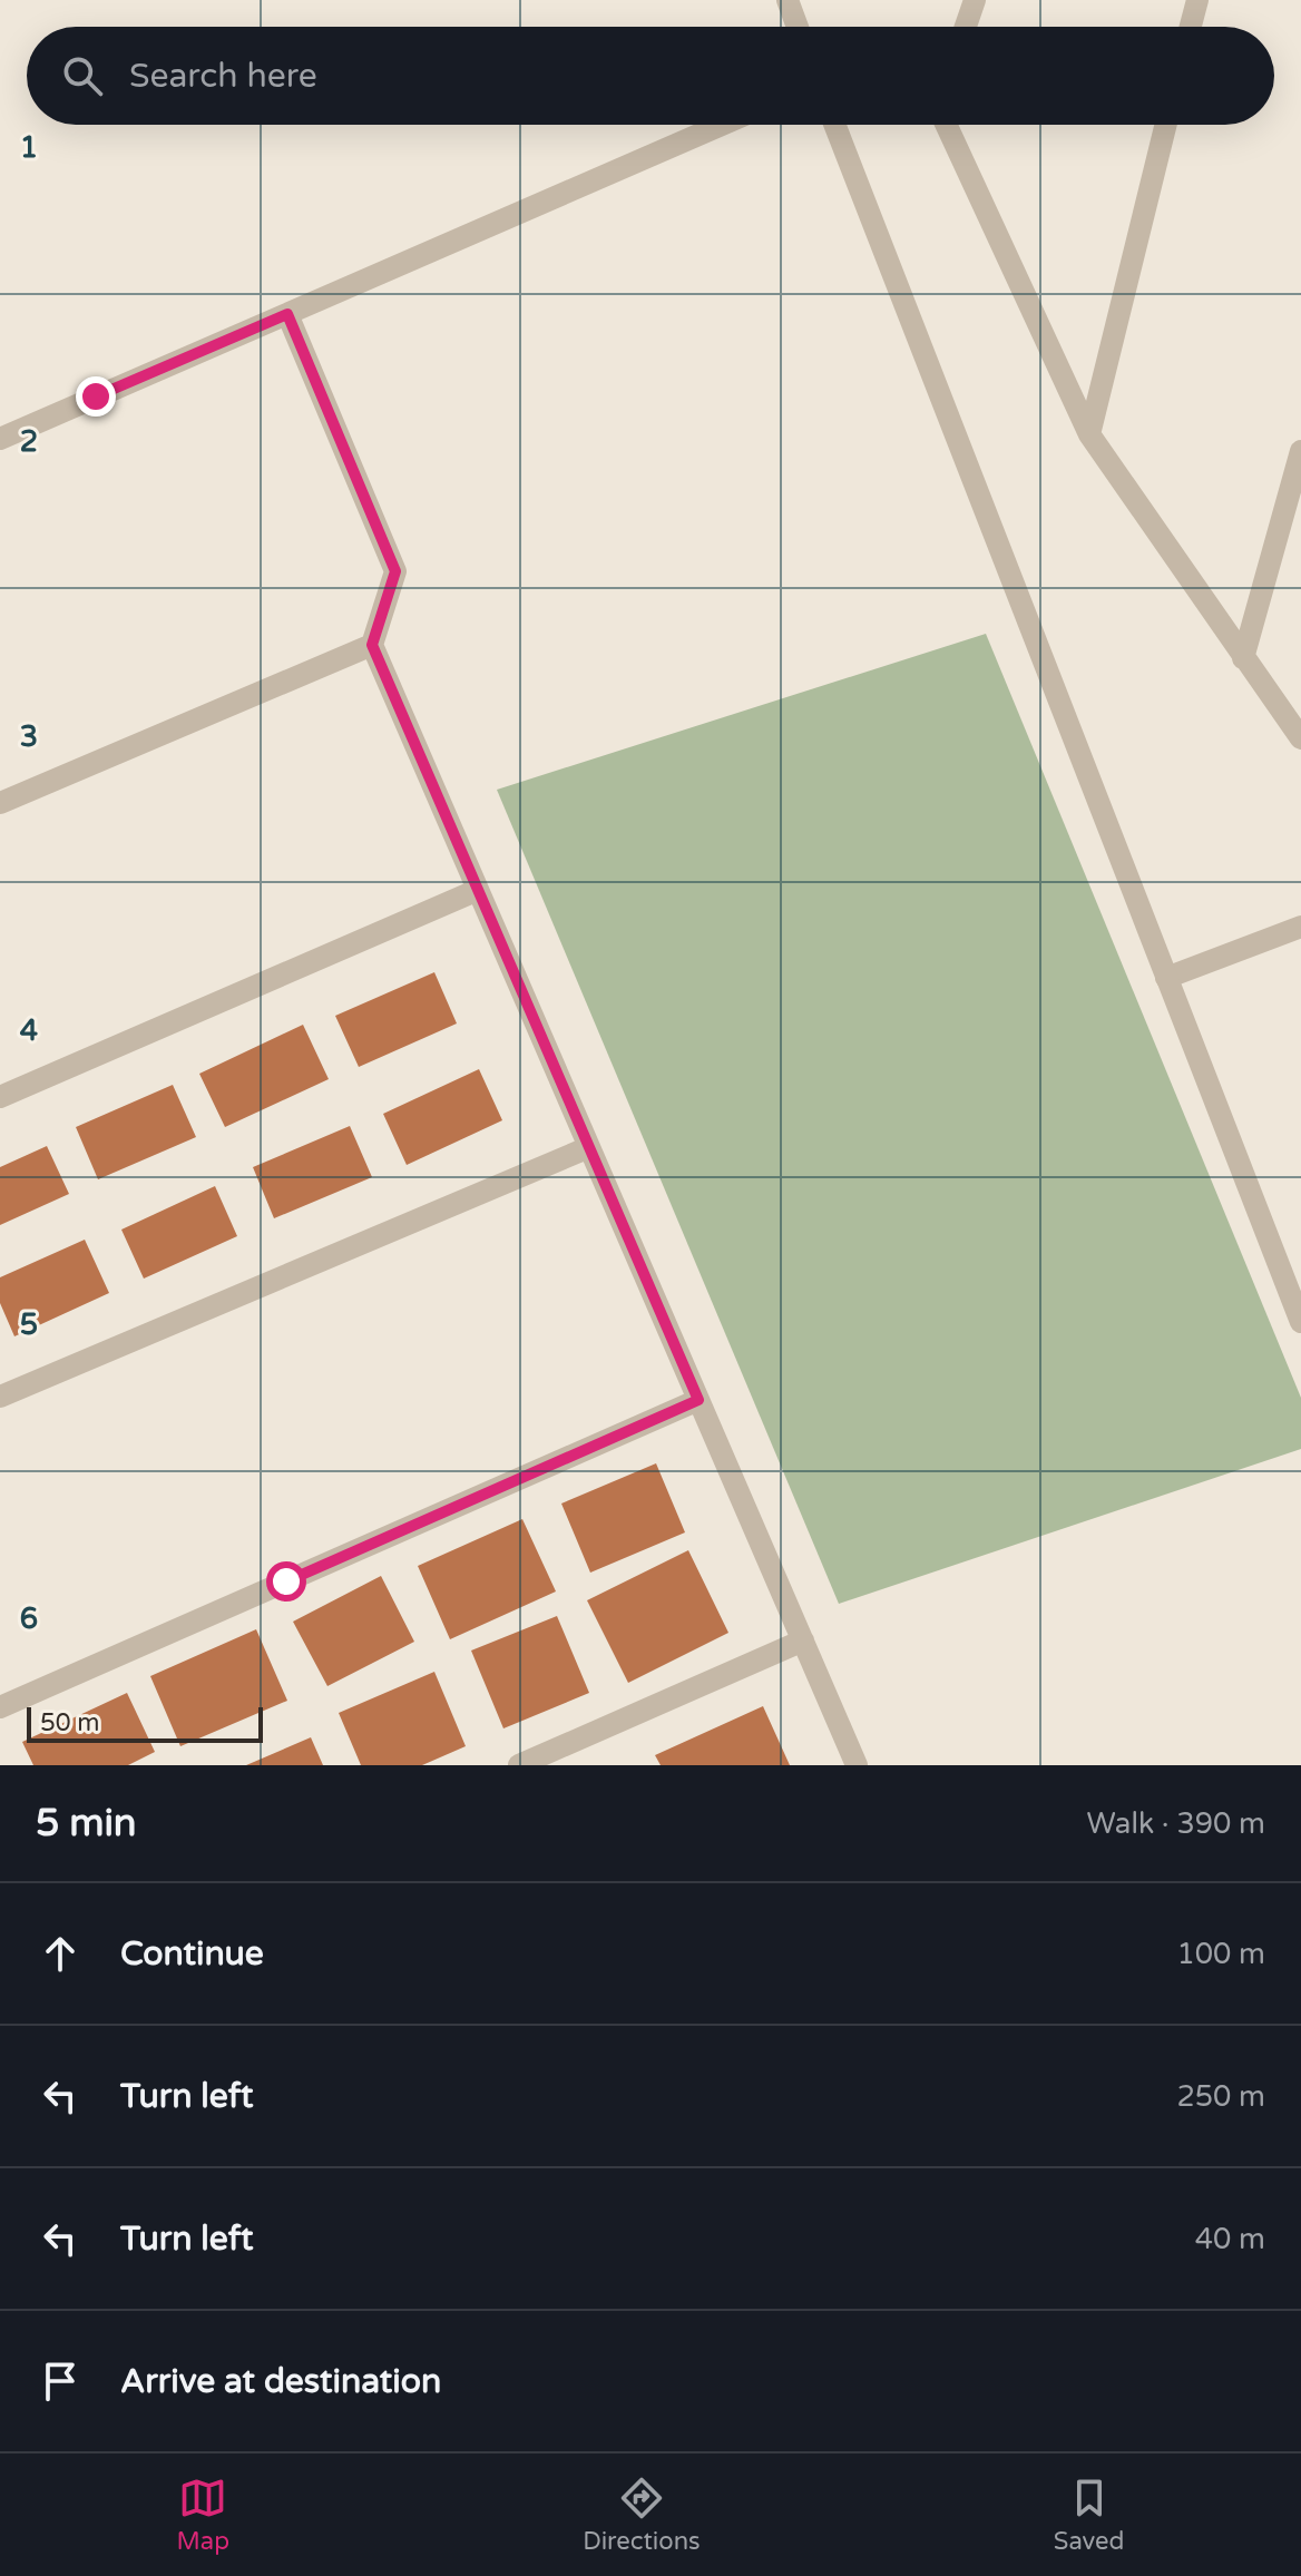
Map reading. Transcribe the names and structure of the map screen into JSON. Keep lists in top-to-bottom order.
{
  "scale_bar": "50 m",
  "page": {
    "search": "Search here",
    "scale": "50 m",
    "heading": ["5 min", "Walk · 390 m"],
    "list": [
      ["Continue", "100 m"],
      ["Turn left", "250 m"],
      ["Turn left", "40 m"],
      "Arrive at destination"
    ],
    "nav": ["Map", "Directions", "Saved"]
  },
  "grid": {
    "rows": [
      "1",
      "2",
      "3",
      "4",
      "5",
      "6"
    ]
  }
}
